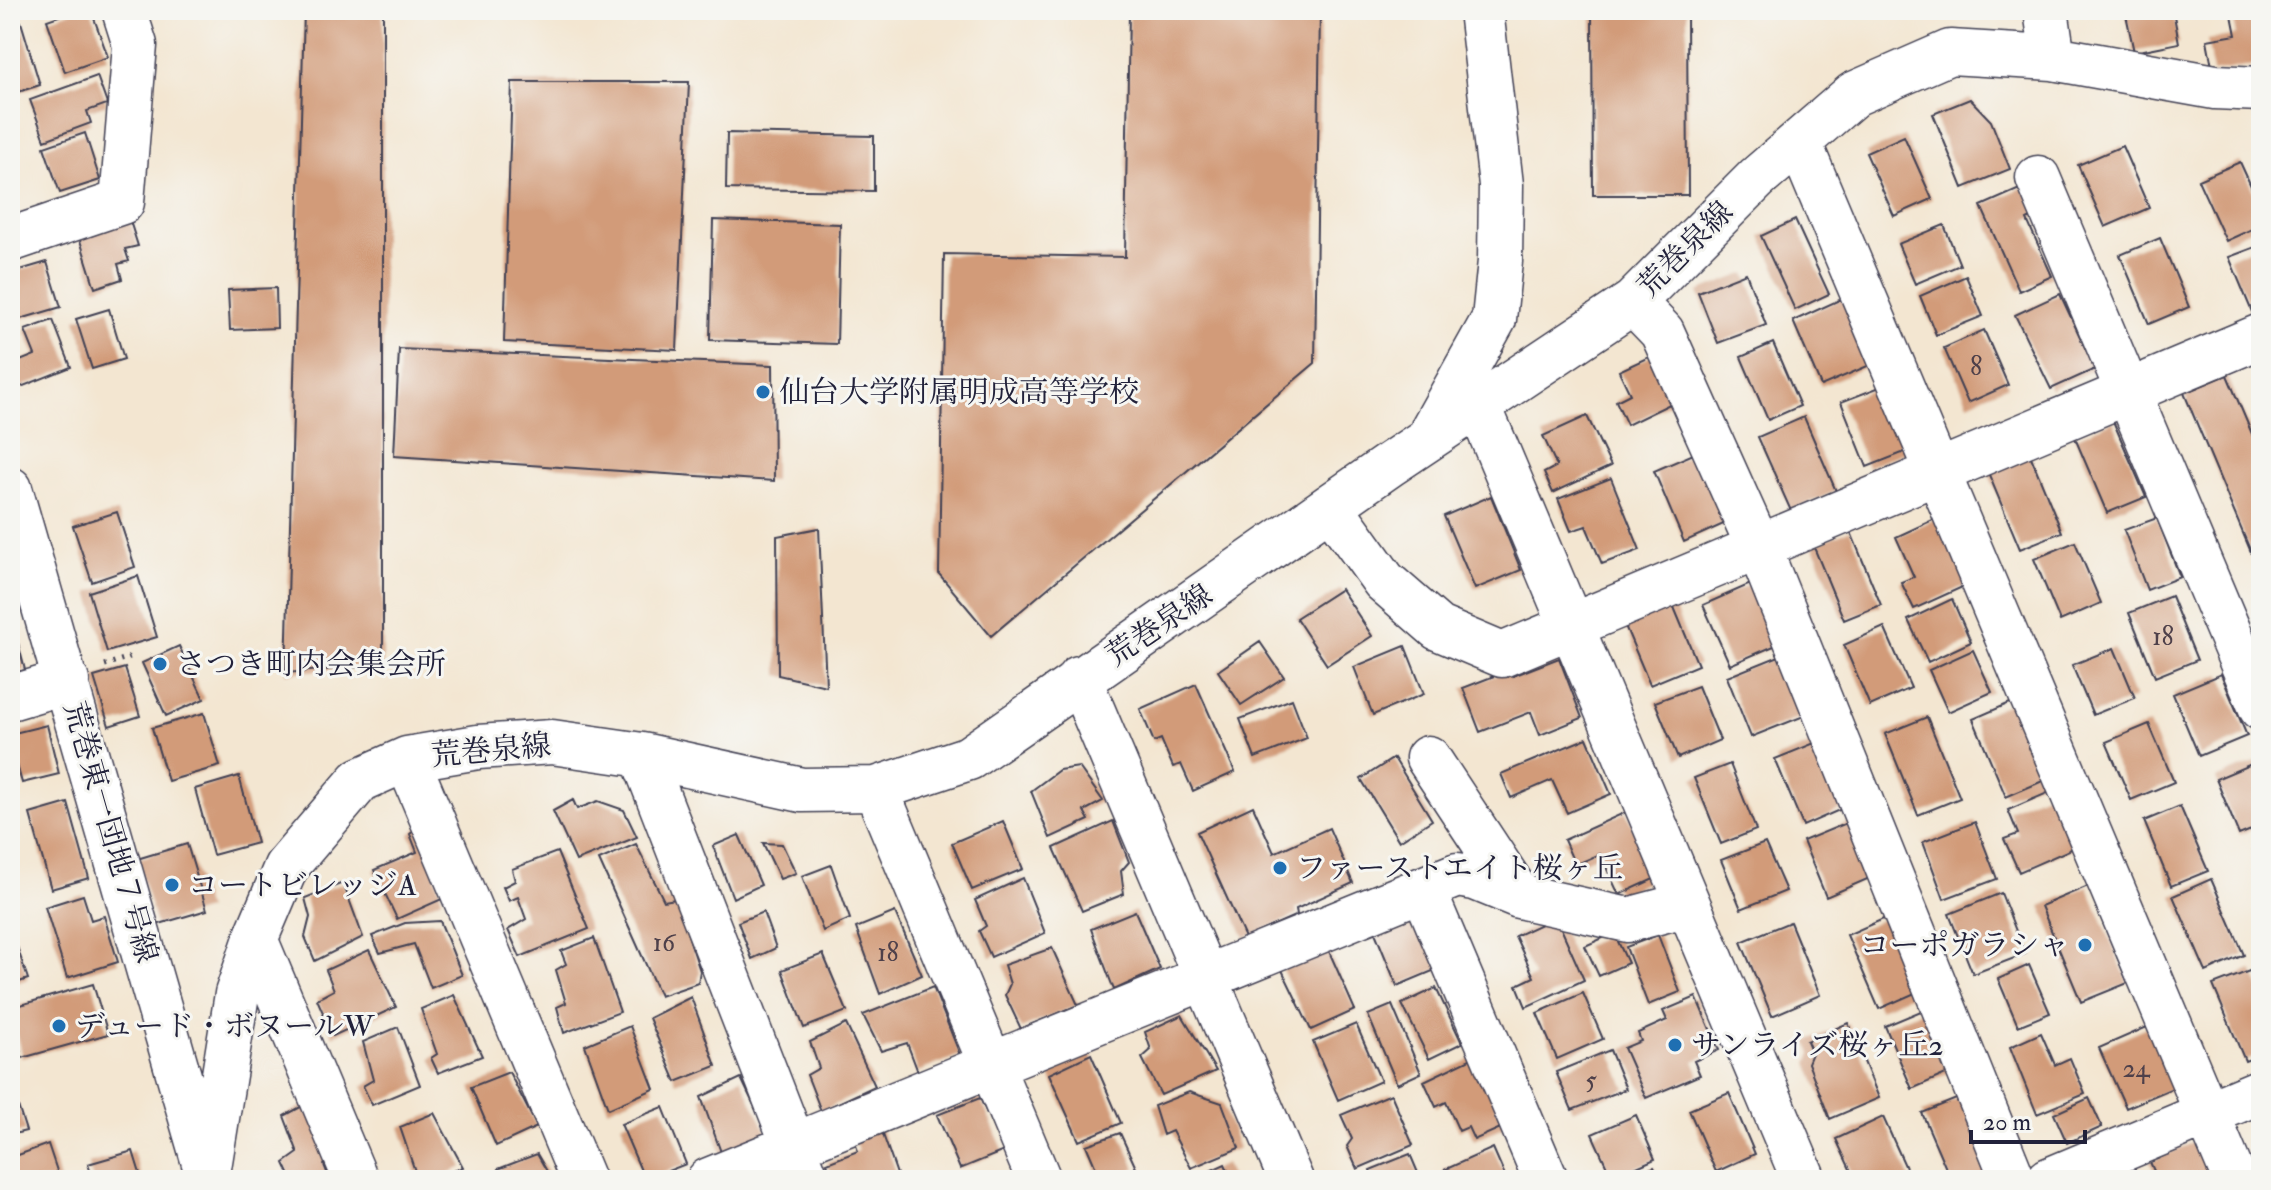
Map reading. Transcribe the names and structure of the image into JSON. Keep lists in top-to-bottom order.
{
  "streets": {
    "street": ["荒巻泉線", "荒巻東一団地７号線"]
  },
  "crossings": [
    ["荒巻泉線", "荒巻東一団地７号線"]
  ],
  "places": [
    "仙台大学附属明成高等学校",
    "さつき町内会集会所",
    "ファーストエイト桜ヶ丘",
    "コートビレッジA",
    "コーポガラシャ",
    "デュード・ボヌールW",
    "サンライズ桜ヶ丘2"
  ],
  "house_numbers": [
    "8",
    "18",
    "16",
    "18",
    "24",
    "5"
  ],
  "scale_bar": "20 m"
}
